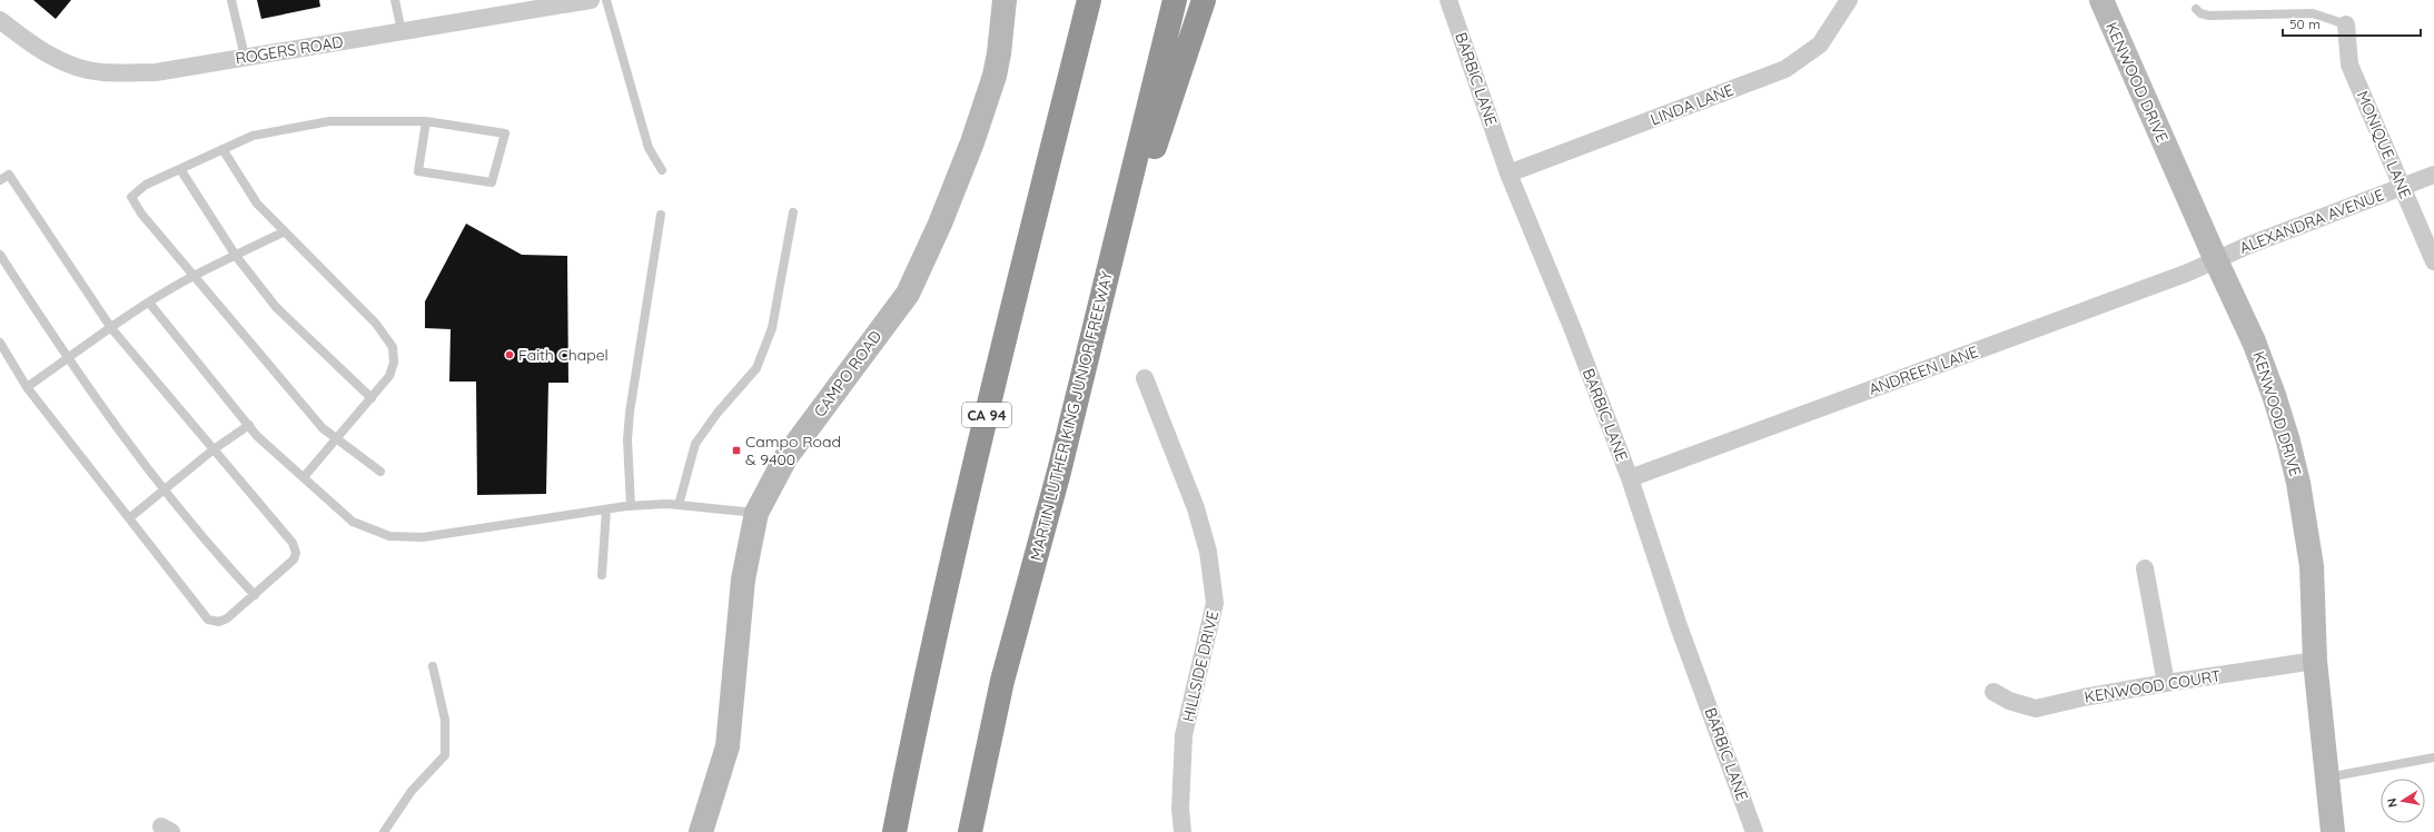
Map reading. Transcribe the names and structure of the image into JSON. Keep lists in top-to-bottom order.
{
  "streets": {
    "highway": ["CA 94", "MARTIN LUTHER KING JUNIOR FREEWAY"],
    "main road": ["KENWOOD DRIVE", "CAMPO ROAD"],
    "street": [
      "ROGERS ROAD",
      "BARBIC LANE",
      "LINDA LANE",
      "MONIQUE LANE",
      "ALEXANDRA AVENUE",
      "ANDREEN LANE",
      "HILLSIDE DRIVE",
      "KENWOOD COURT"
    ]
  },
  "crossings": [
    ["BARBIC LANE", "LINDA LANE"],
    ["BARBIC LANE", "ANDREEN LANE"],
    ["KENWOOD DRIVE", "ALEXANDRA AVENUE"],
    ["KENWOOD DRIVE", "ANDREEN LANE"],
    ["KENWOOD DRIVE", "KENWOOD COURT"],
    ["MONIQUE LANE", "ALEXANDRA AVENUE"],
    ["ALEXANDRA AVENUE", "ANDREEN LANE"]
  ],
  "places": {
    "other": ["Faith Chapel"],
    "transit": ["Campo Road & 9400"]
  },
  "scale_bar": "50 m",
  "north": "left"
}
